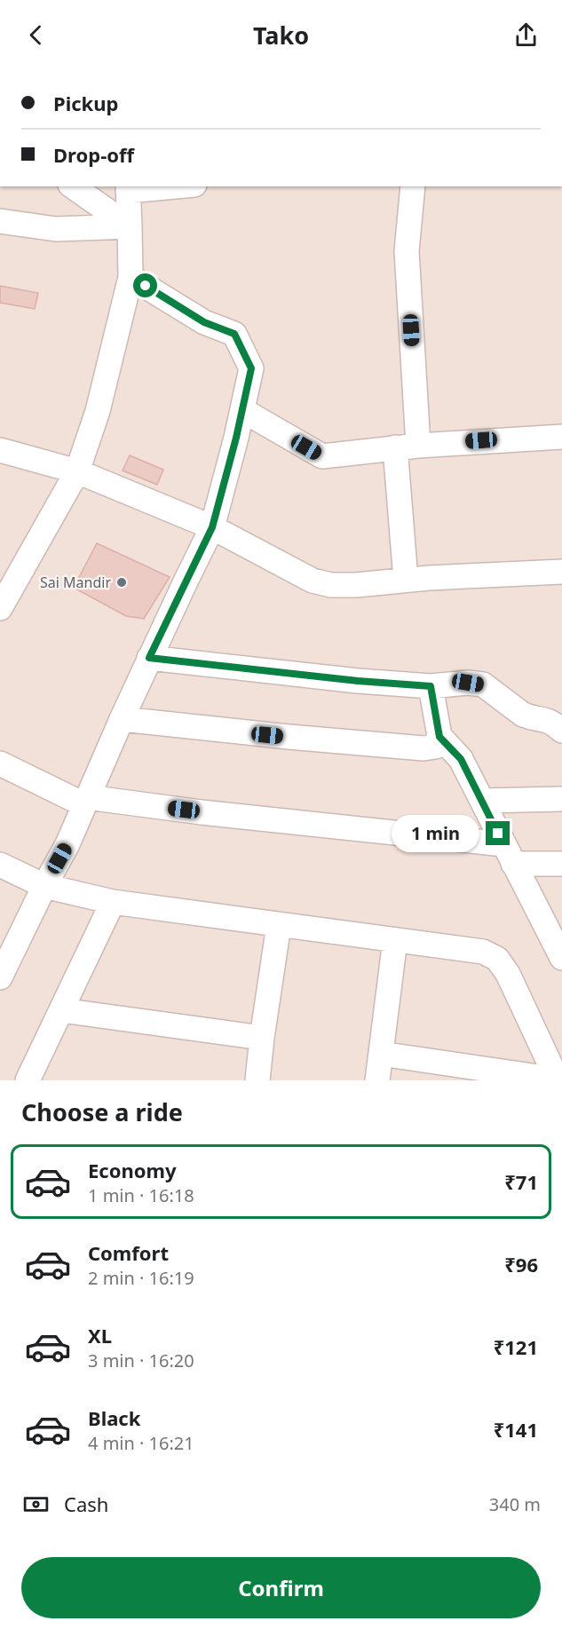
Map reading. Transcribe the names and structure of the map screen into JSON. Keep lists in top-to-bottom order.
{
  "places": ["Sai Mandir"],
  "page": {
    "header": "Tako",
    "banner": ["Pickup", "Drop-off"],
    "bubble": "1 min",
    "heading": "Choose a ride",
    "list": [
      {
        "name": "Economy",
        "note": "1 min · 16:18",
        "value": "₹71"
      },
      {
        "name": "Comfort",
        "note": "2 min · 16:19",
        "value": "₹96"
      },
      {
        "name": "XL",
        "note": "3 min · 16:20",
        "value": "₹121"
      },
      {
        "name": "Black",
        "note": "4 min · 16:21",
        "value": "₹141"
      }
    ],
    "pay": ["Cash", "340 m"],
    "buttons": "Confirm"
  }
}
